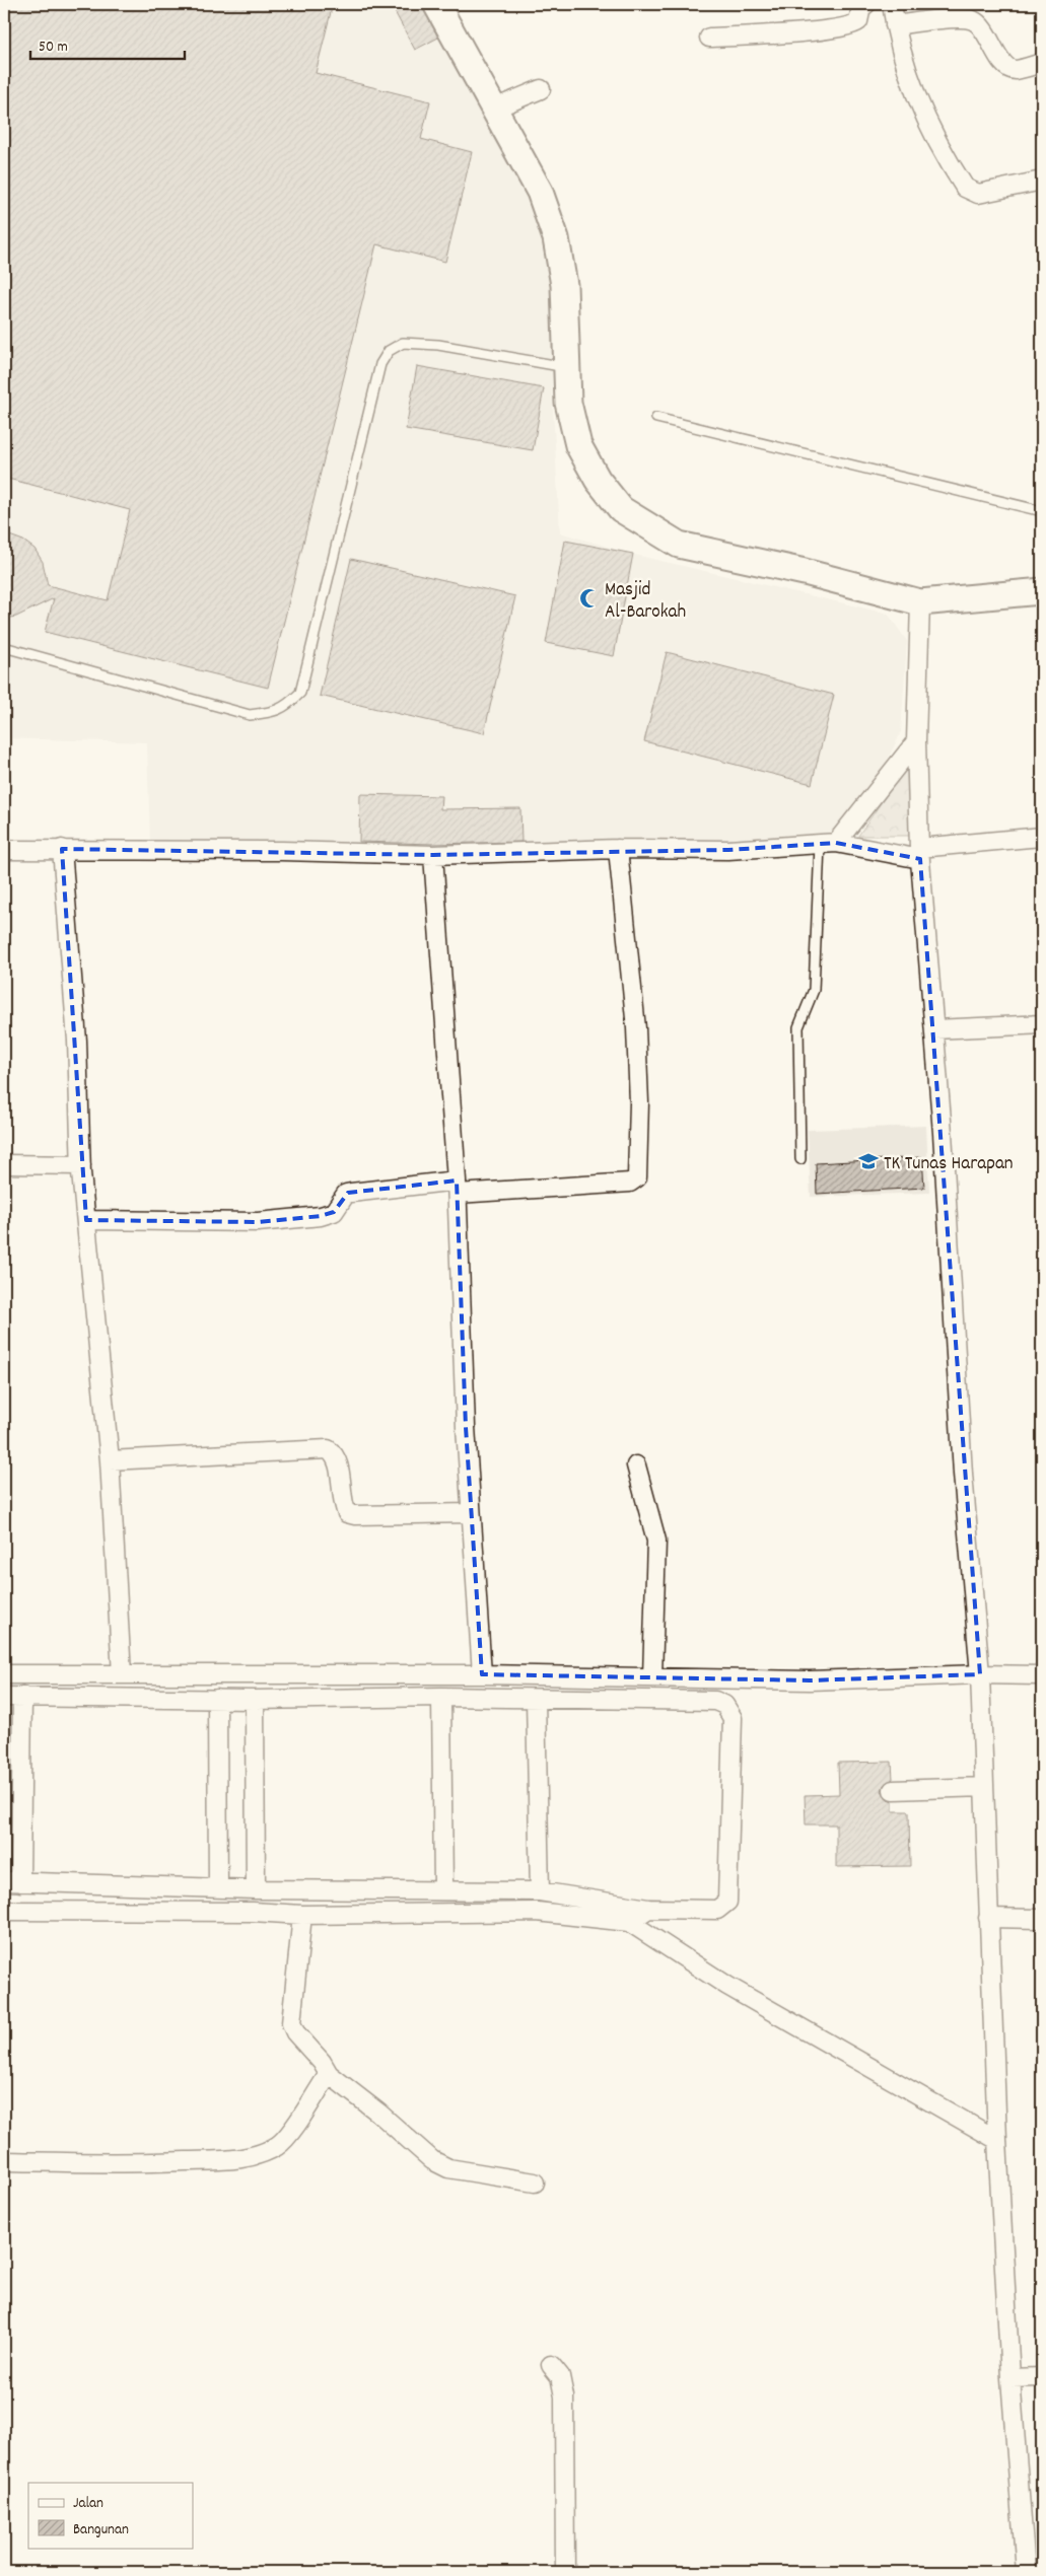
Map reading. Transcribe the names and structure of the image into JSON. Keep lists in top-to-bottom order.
{
  "places": {
    "mosque": ["Masjid Al-Barokah"],
    "school or university": ["TK Tunas Harapan"]
  },
  "legend": ["Jalan", "Bangunan"],
  "scale_bar": "50 m"
}
